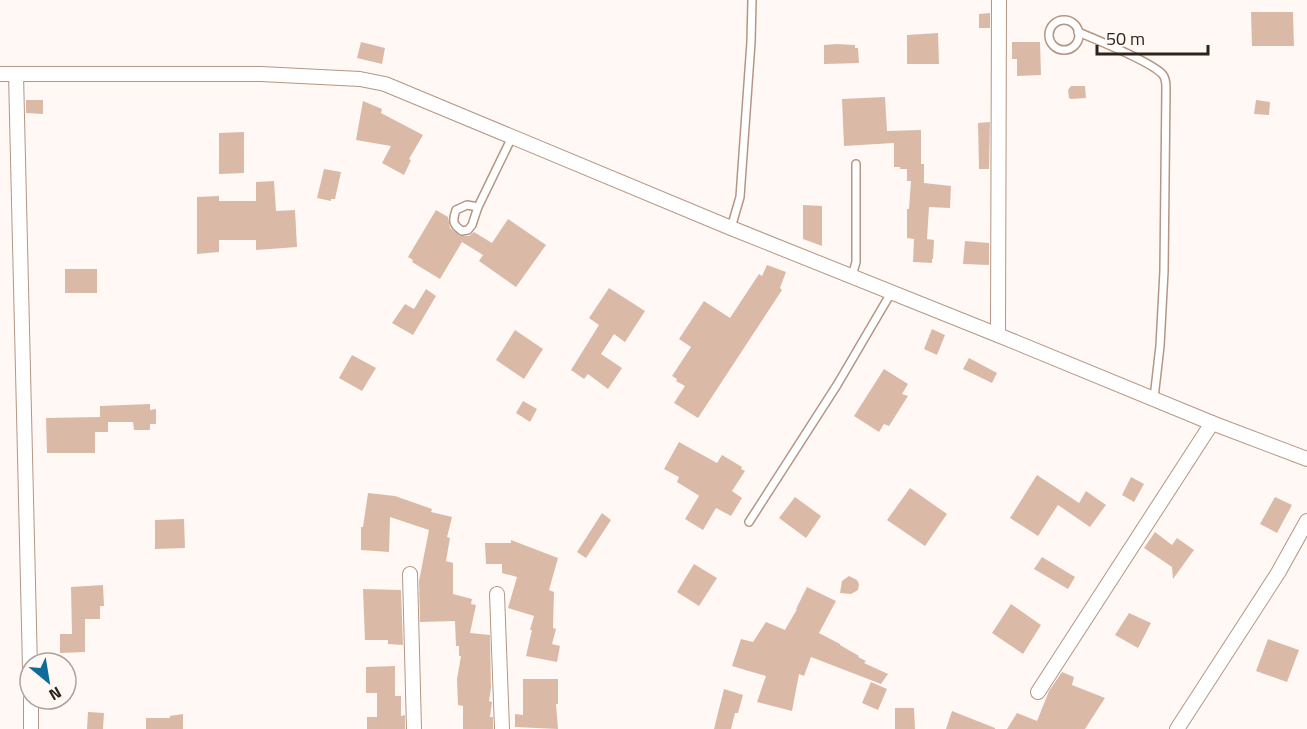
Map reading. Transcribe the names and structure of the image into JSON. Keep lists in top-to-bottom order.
{
  "scale_bar": "50 m",
  "north": "bottom right"
}
